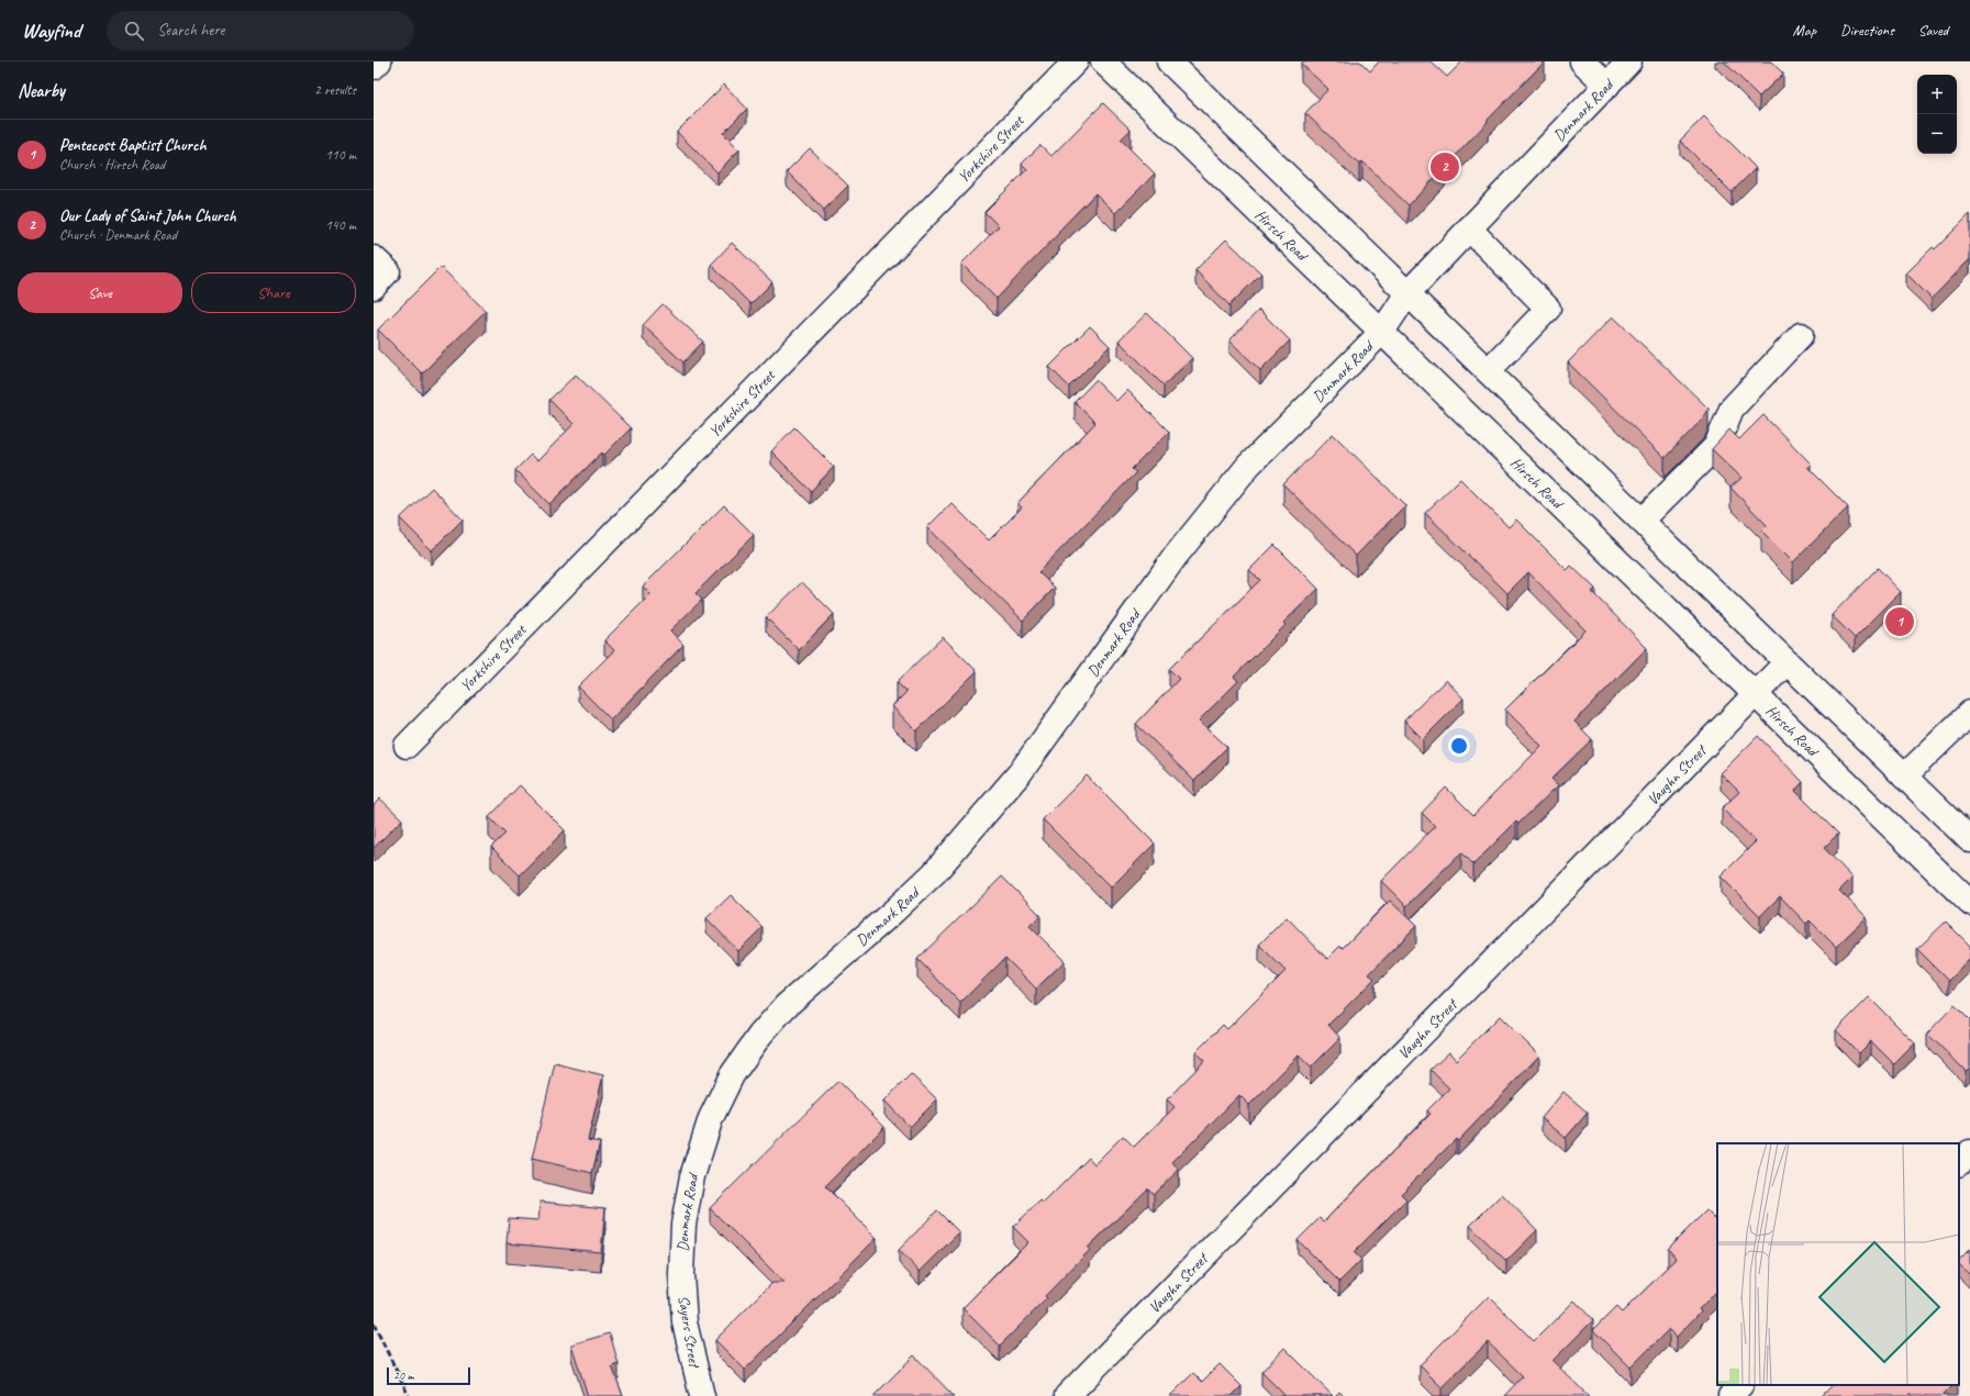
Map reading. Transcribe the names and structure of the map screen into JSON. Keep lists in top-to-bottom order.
{
  "streets": {
    "street": [
      "Denmark Road",
      "Yorkshire Street",
      "Hirsch Road",
      "Vaughn Street",
      "Sayers Street"
    ]
  },
  "crossings": [
    ["Denmark Road", "Hirsch Road"],
    ["Denmark Road", "Sayers Street"],
    ["Hirsch Road", "Vaughn Street"]
  ],
  "scale_bar": "20 m",
  "page": {
    "header": "Wayfind",
    "search": "Search here",
    "nav": ["Map", "Directions", "Saved"],
    "heading": ["Nearby", "2 results"],
    "map_buttons": ["+", "−"],
    "list": [
      {
        "mark": "1",
        "name": "Pentecost Baptist Church",
        "note": "Church · Hirsch Road",
        "value": "110 m"
      },
      {
        "mark": "2",
        "name": "Our Lady of Saint John Church",
        "note": "Church · Denmark Road",
        "value": "140 m"
      }
    ],
    "pins": ["2", "1"],
    "buttons": ["Save", "Share"],
    "scale": "20 m"
  }
}
